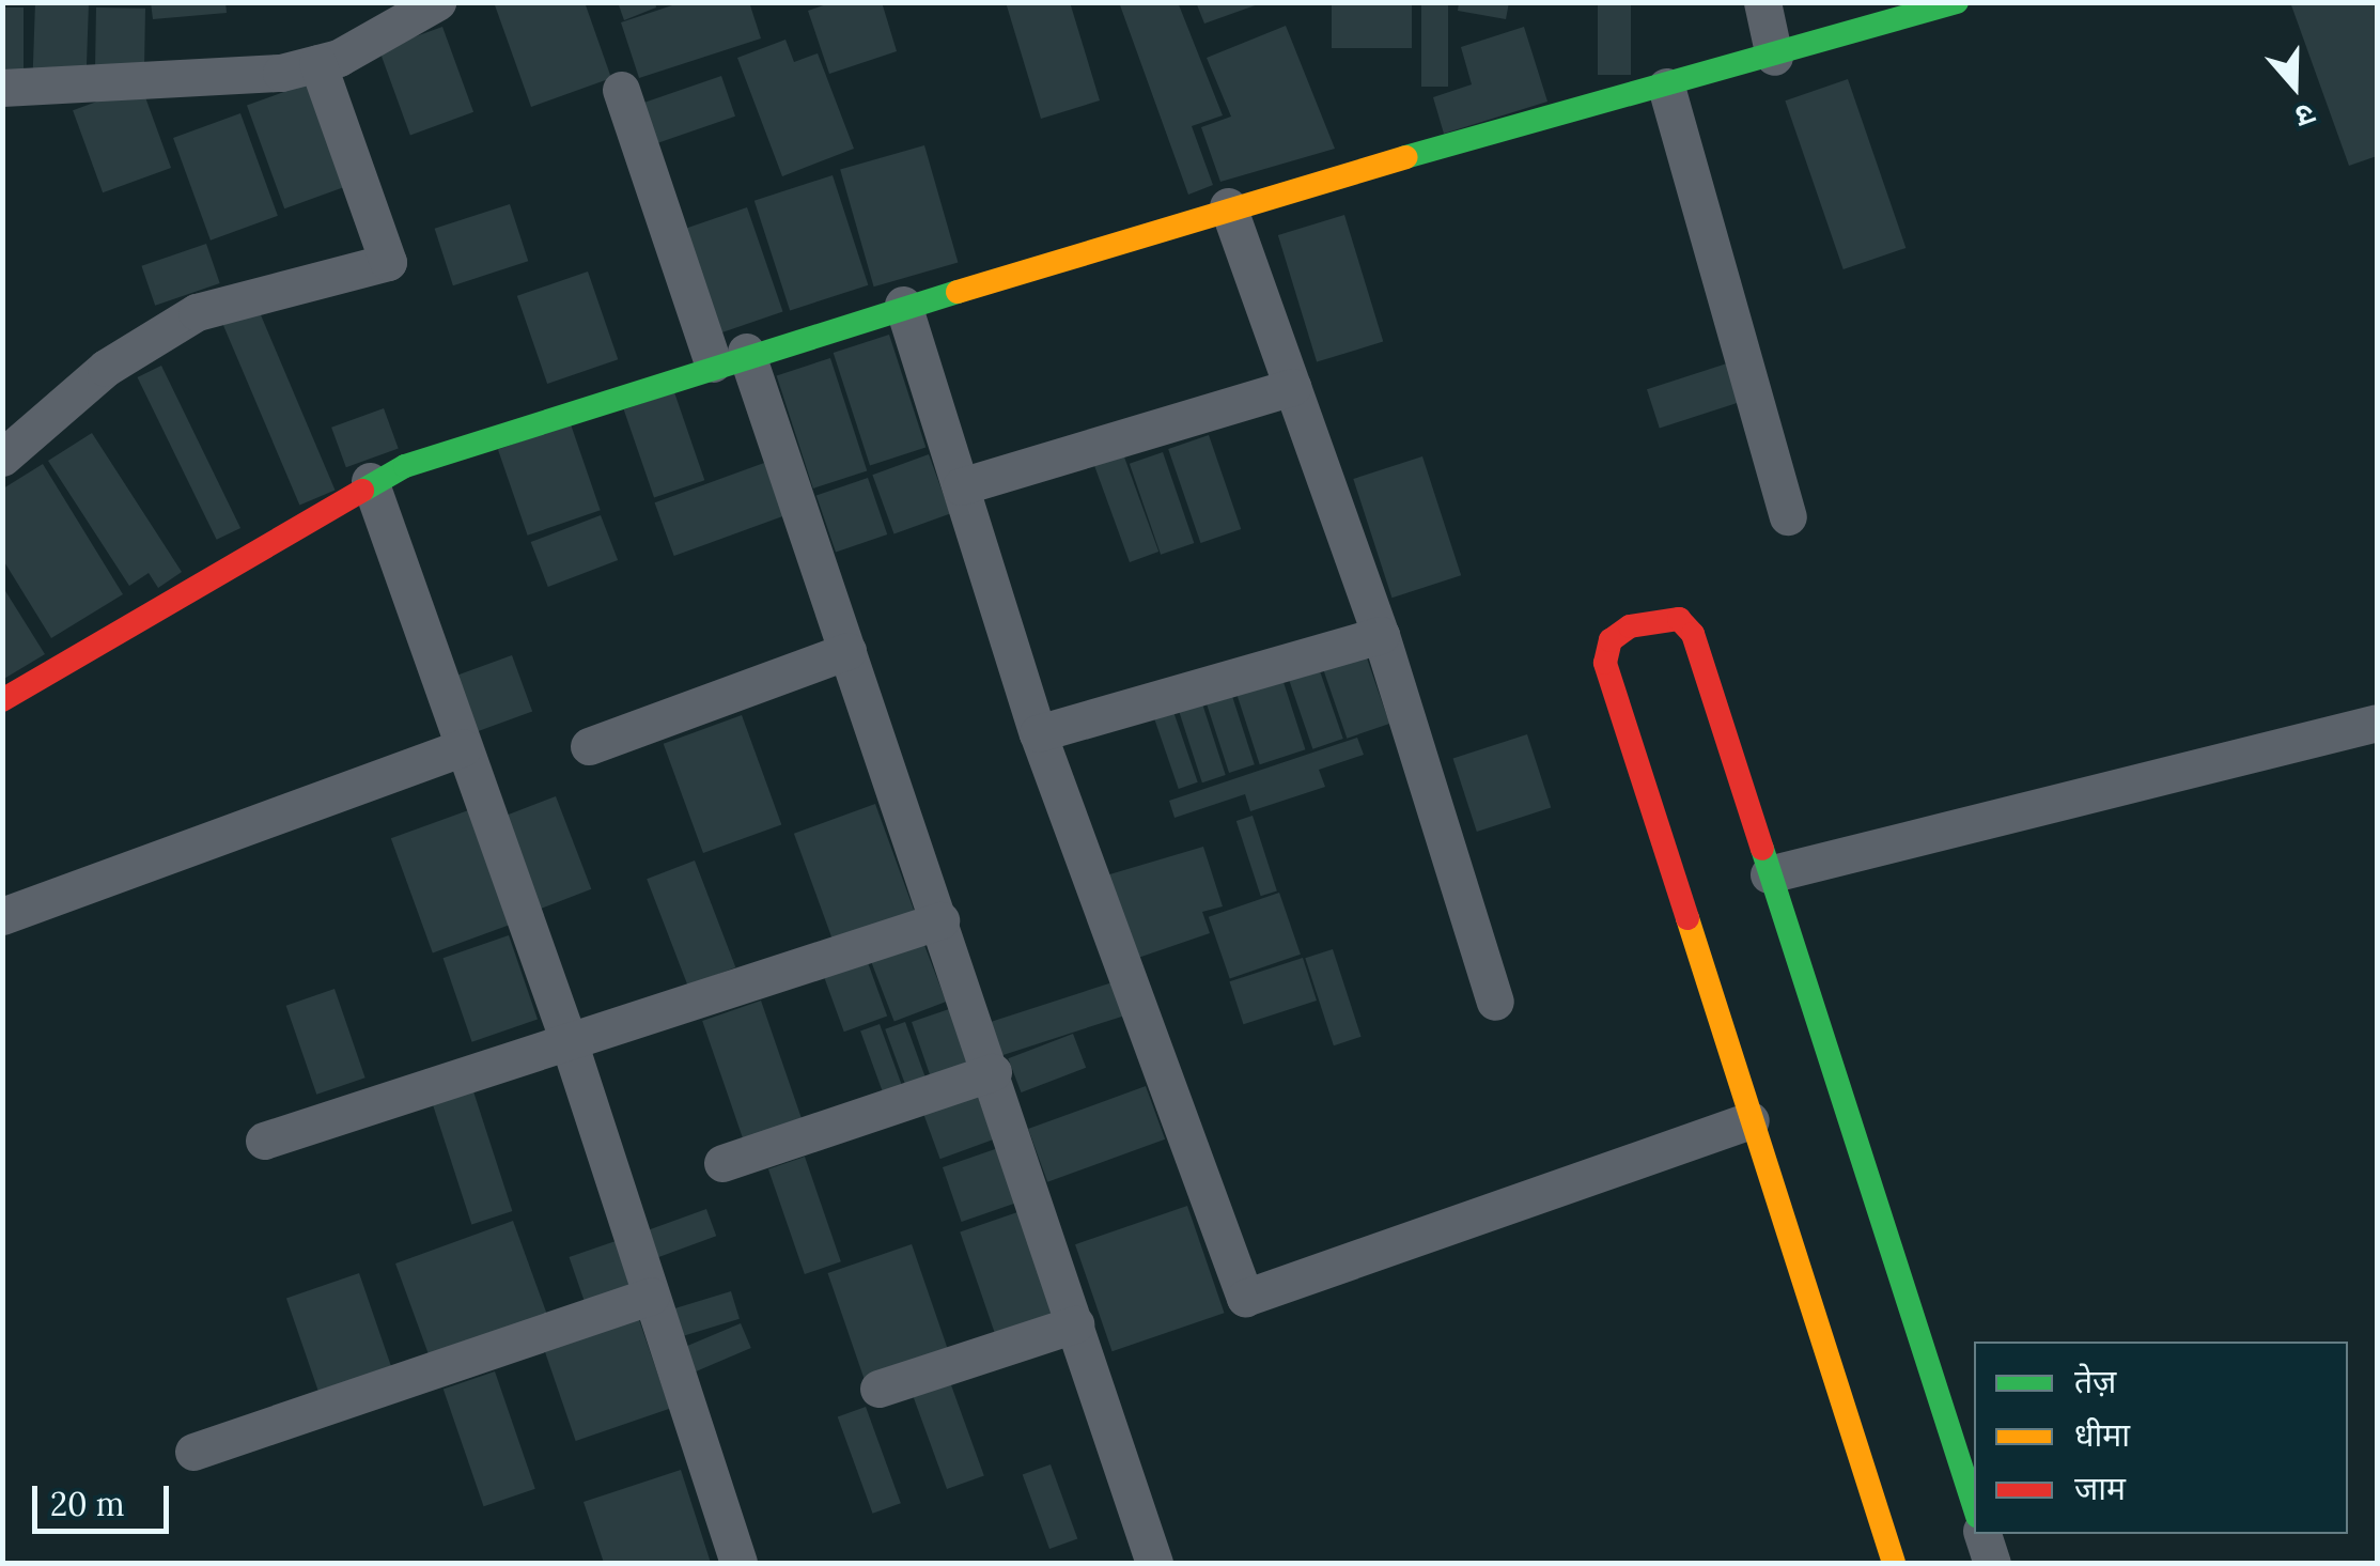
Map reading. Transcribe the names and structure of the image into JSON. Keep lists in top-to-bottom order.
{
  "legend": ["तेज़", "धीमा", "जाम"],
  "scale_bar": "20 m",
  "north": "bottom"
}
